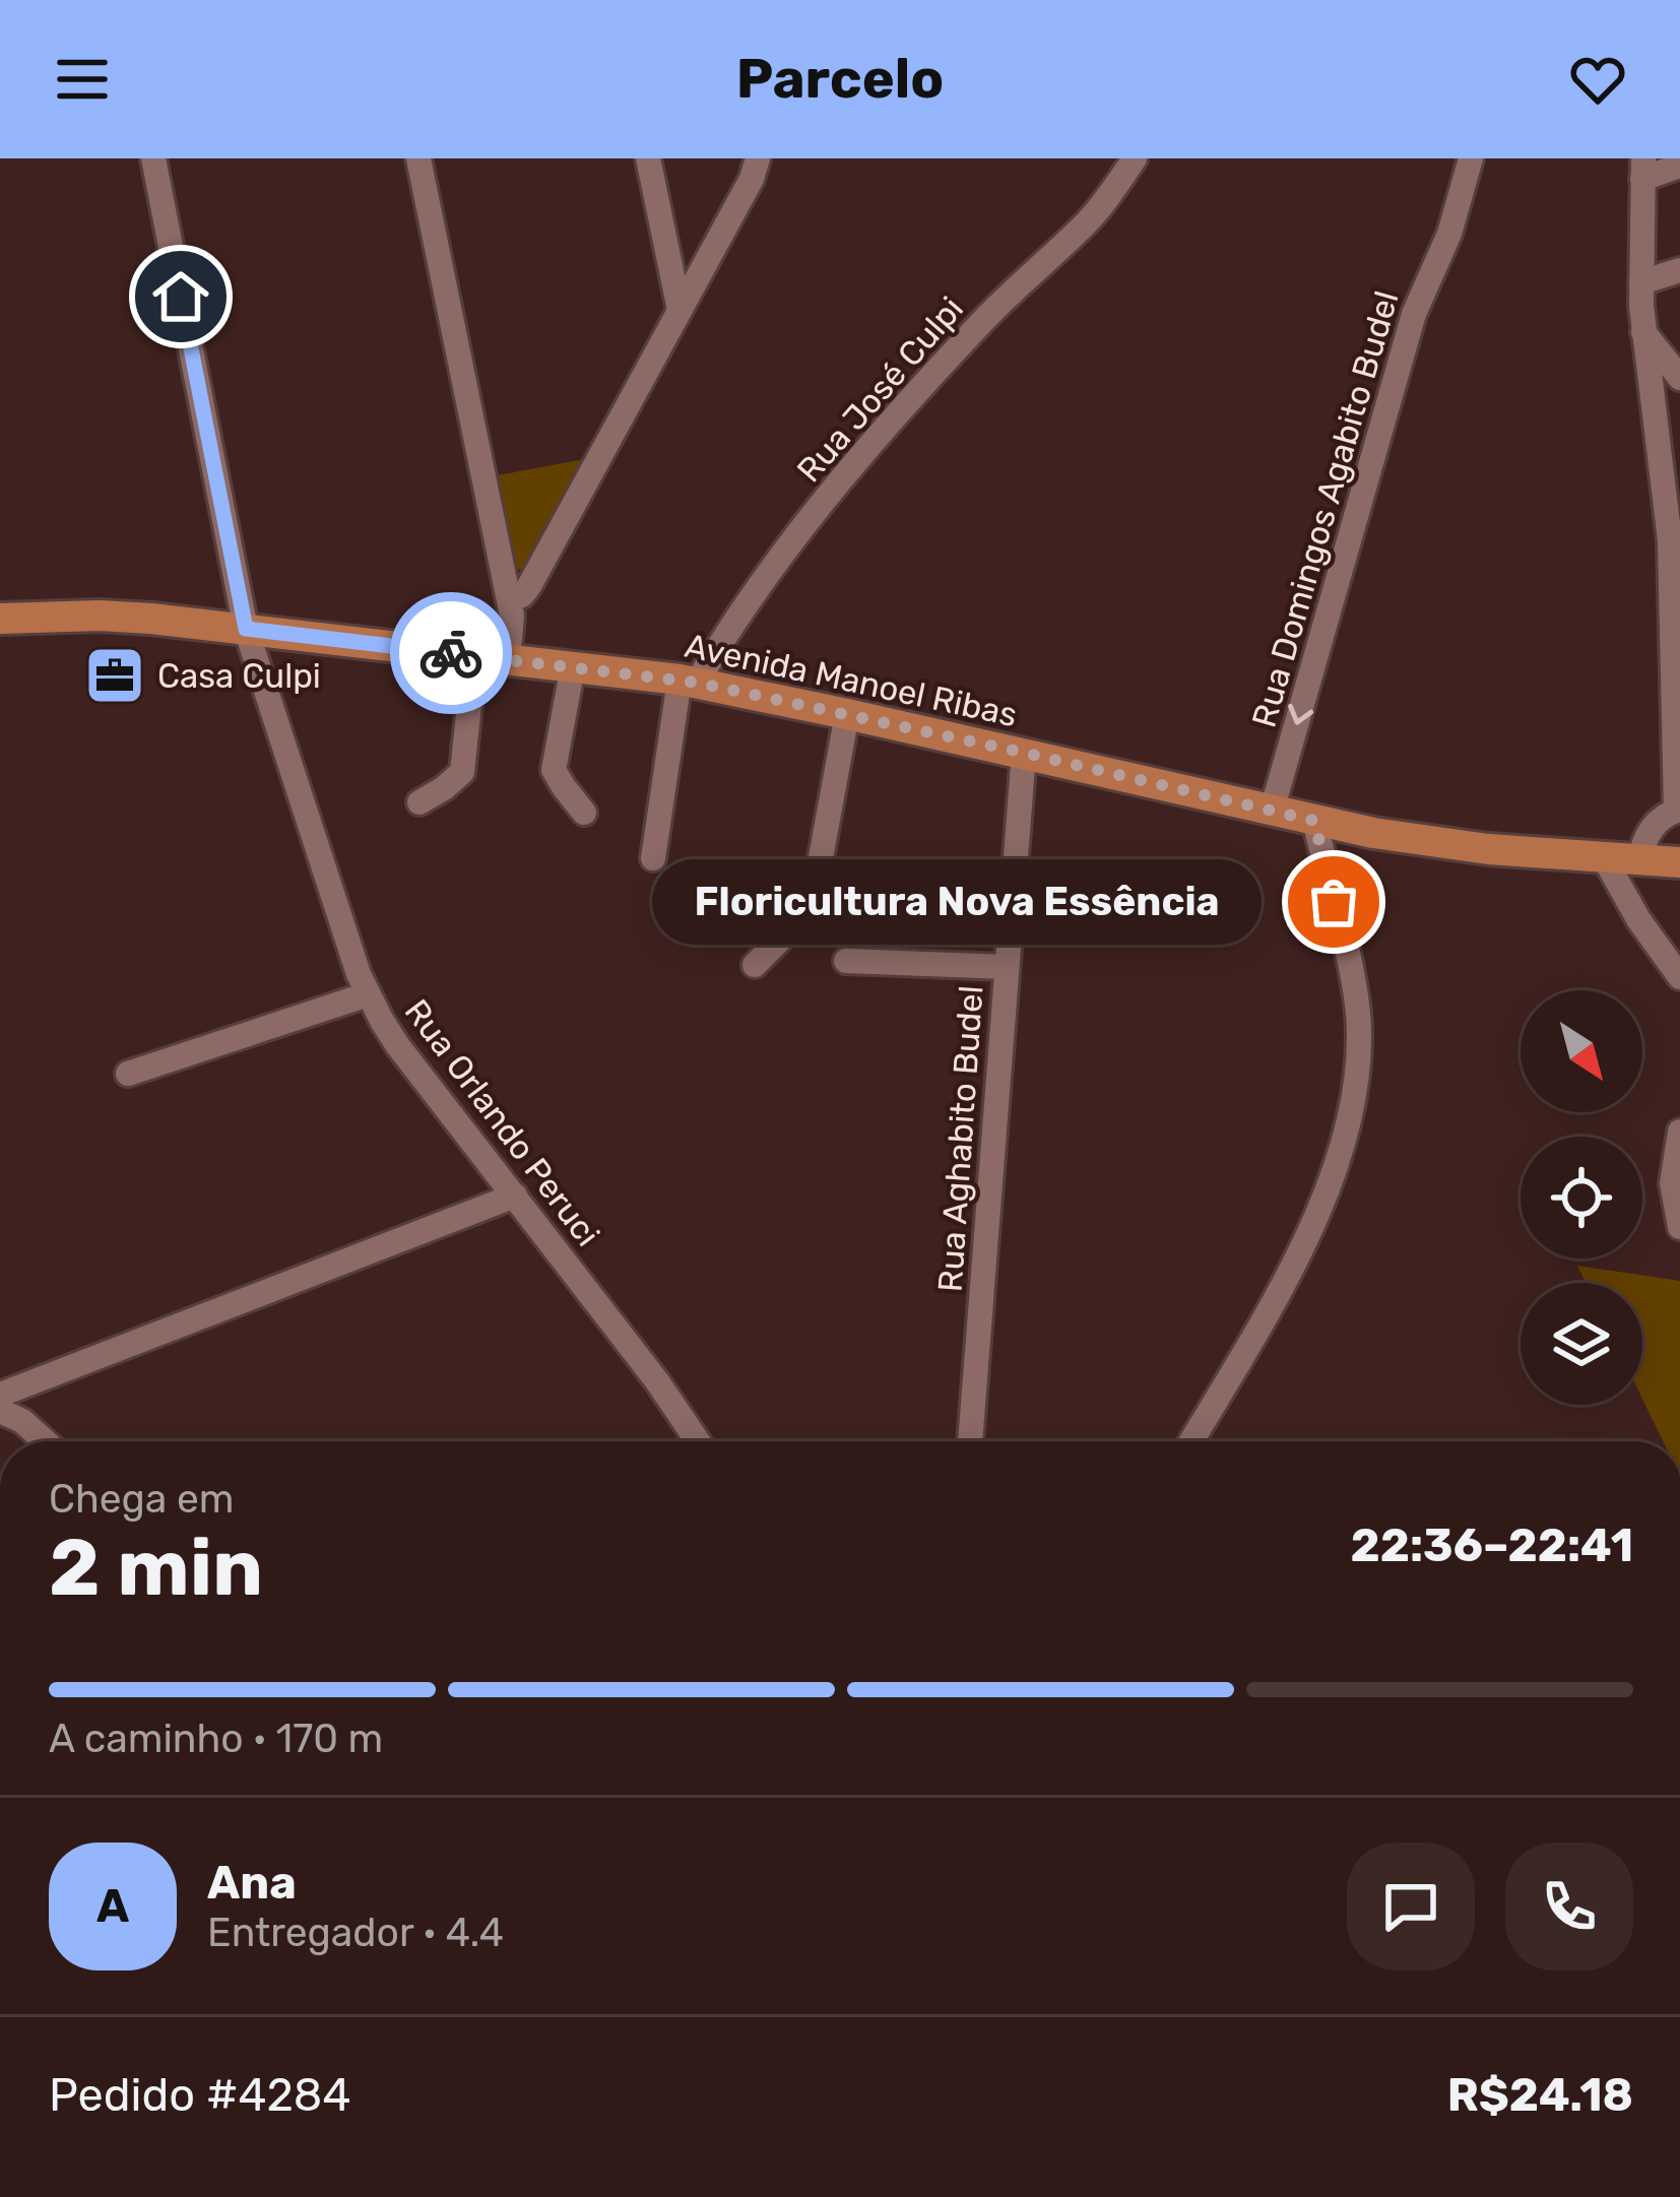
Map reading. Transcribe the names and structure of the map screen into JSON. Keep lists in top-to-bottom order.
{
  "streets": {
    "main road": ["Avenida Manoel Ribas"],
    "street": [
      "Rua José Culpi",
      "Rua Domingos Agabito Budel",
      "Rua Orlando Peruci",
      "Rua Aghabito Budel"
    ]
  },
  "crossings": [
    ["Rua José Culpi", "Avenida Manoel Ribas"],
    ["Rua Domingos Agabito Budel", "Avenida Manoel Ribas"],
    ["Avenida Manoel Ribas", "Rua Orlando Peruci"],
    ["Avenida Manoel Ribas", "Rua Aghabito Budel"]
  ],
  "one_way": ["Rua Domingos Agabito Budel"],
  "places": {
    "office": ["Casa Culpi"],
    "other": ["Floricultura Nova Essência"]
  },
  "north": "bottom right",
  "page": {
    "header": "Parcelo",
    "bubble": "Floricultura Nova Essência",
    "heading": ["2 min", "Chega em", "22:36–22:41"],
    "panel": [
      "Ana",
      "Entregador · 4.4",
      "Pedido #4284",
      "R$24.18"
    ],
    "bar": "A caminho · 170 m",
    "round": "A"
  }
}
